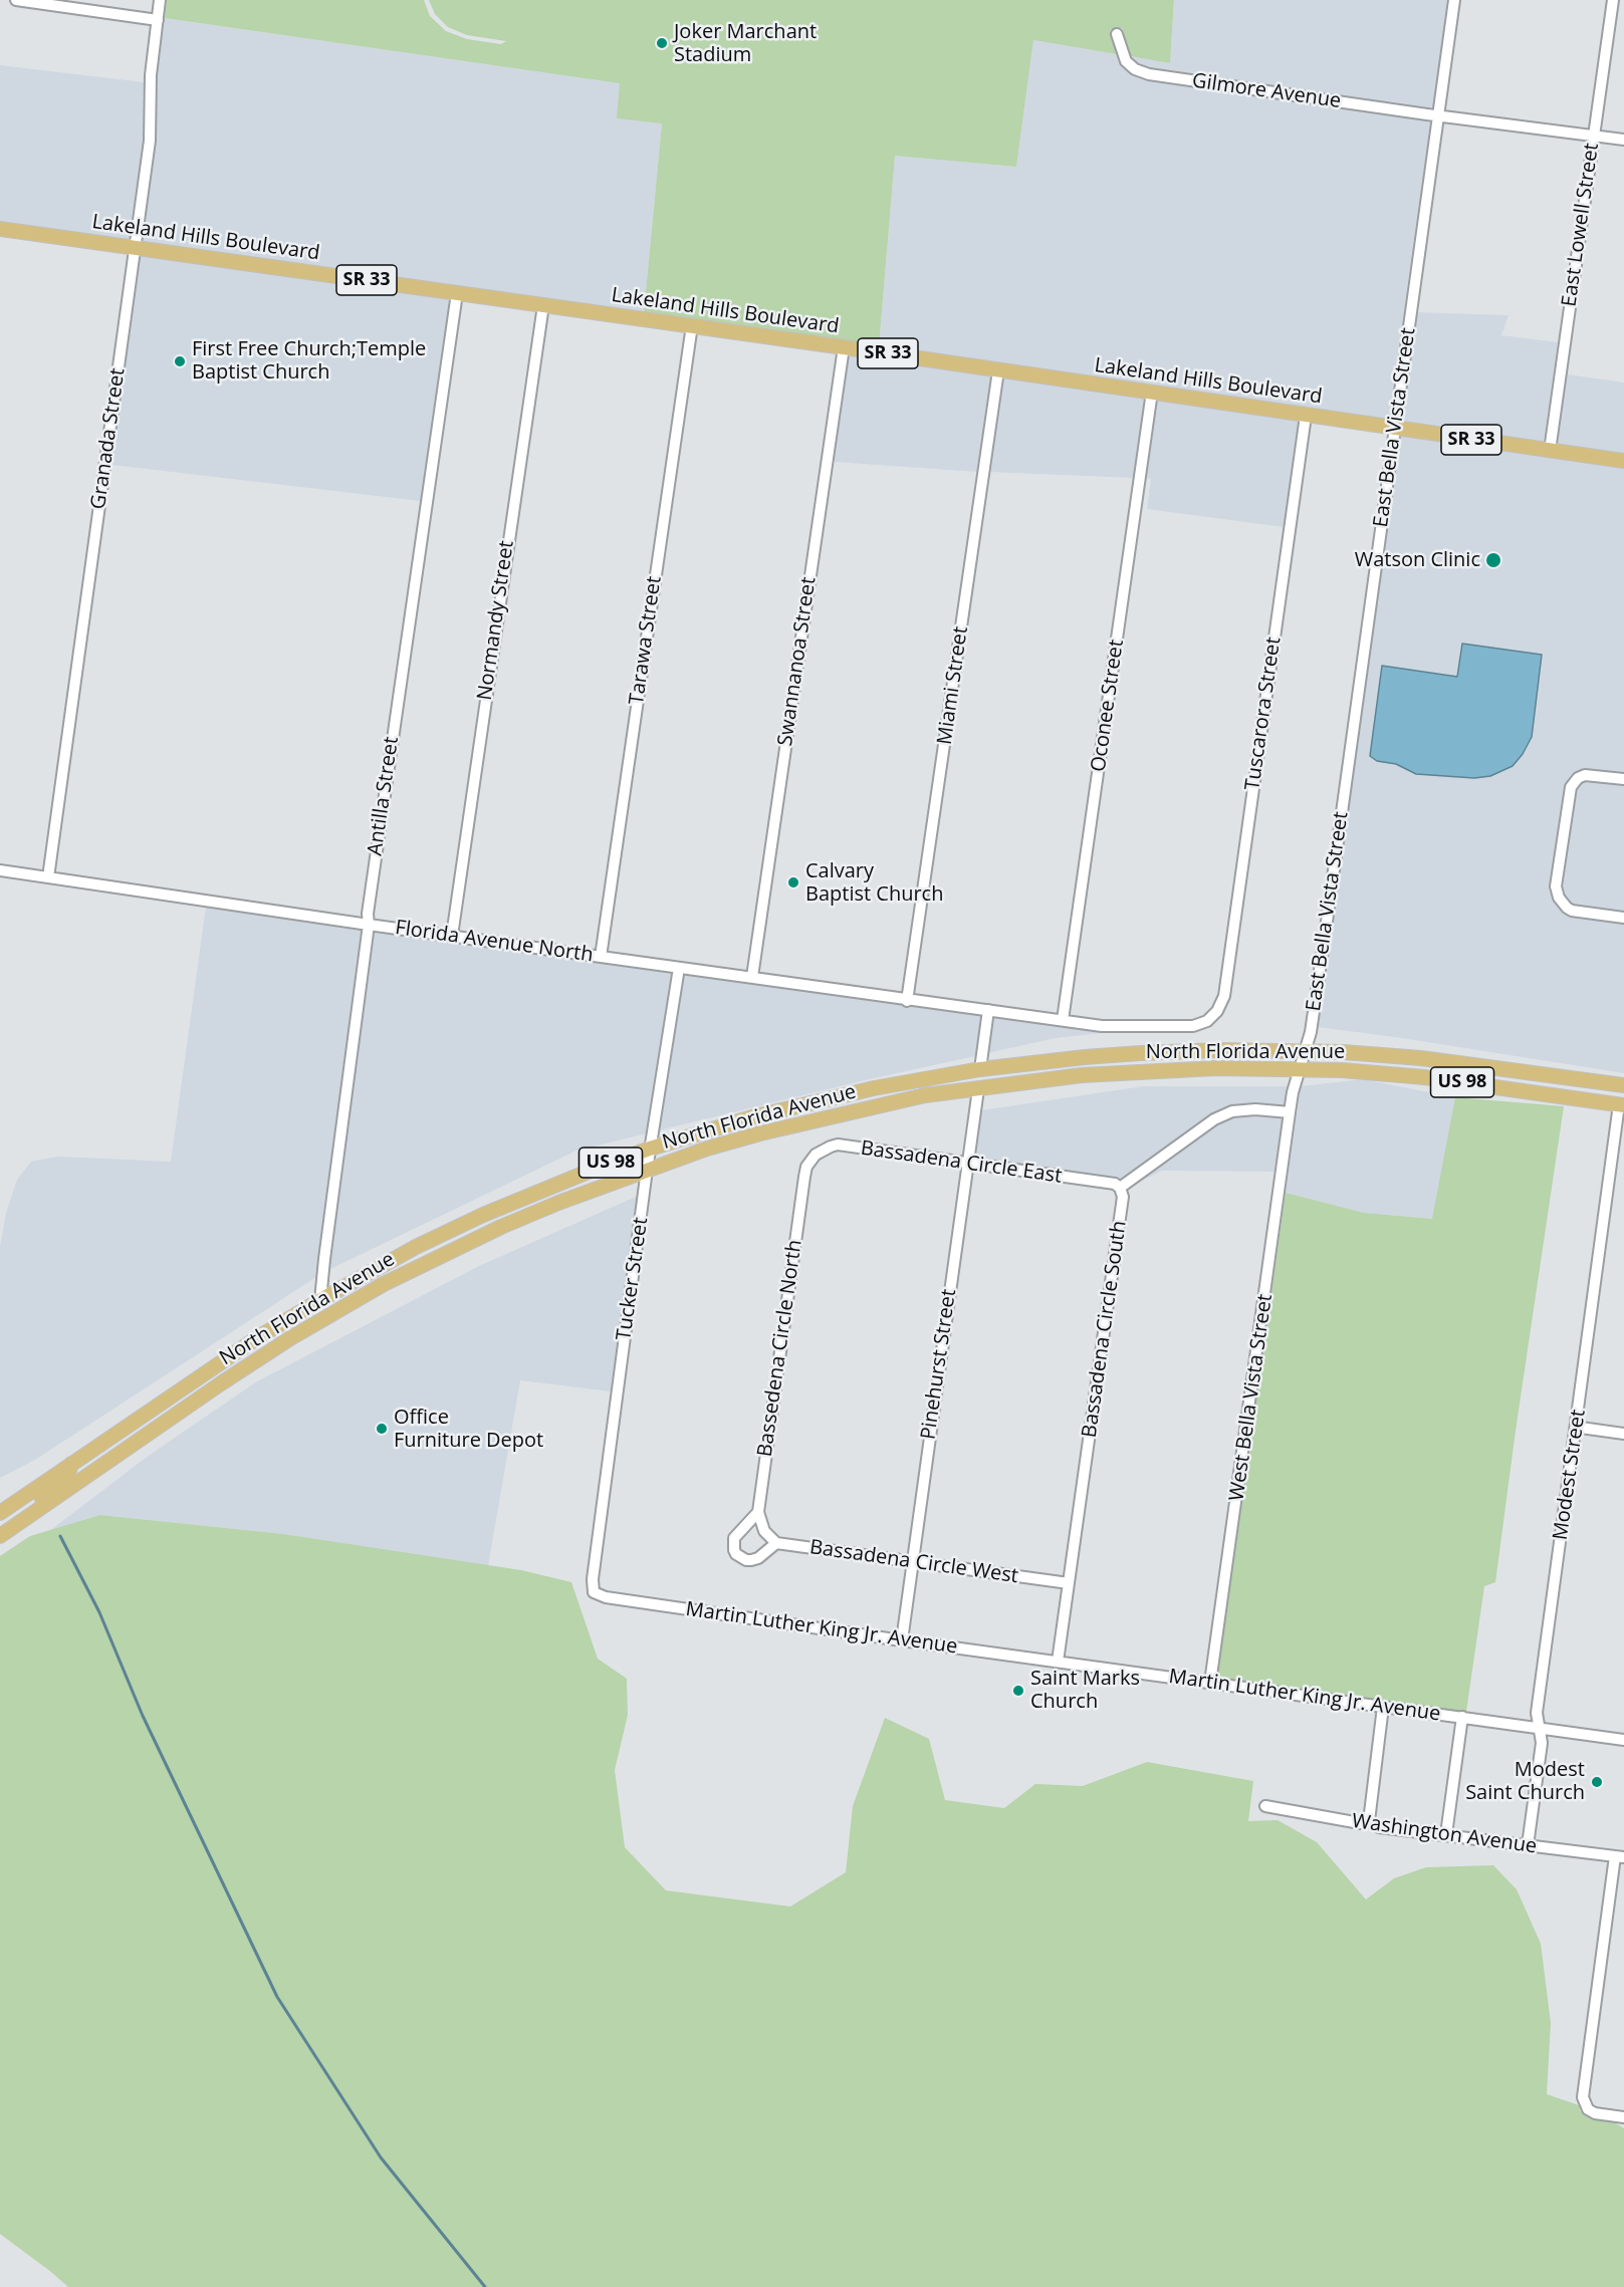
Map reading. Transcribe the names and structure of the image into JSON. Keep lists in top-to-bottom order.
{
  "streets": {
    "main road": [
      "Lakeland Hills Boulevard",
      "SR 33",
      "North Florida Avenue",
      "US 98"
    ],
    "street": [
      "Gilmore Avenue",
      "East Lowell Street",
      "East Bella Vista Street",
      "Granada Street",
      "Normandy Street",
      "Tarawa Street",
      "Swannanoa Street",
      "Miami Street",
      "Oconee Street",
      "Tuscarora Street",
      "Antilla Street",
      "Florida Avenue North",
      "Bassadena Circle East",
      "Tucker Street",
      "Bassadena Circle South",
      "Bassedena Circle North",
      "Pinehurst Street",
      "West Bella Vista Street",
      "Modest Street",
      "Bassadena Circle West",
      "Martin Luther King Jr. Avenue",
      "Washington Avenue"
    ]
  },
  "crossings": [
    ["Gilmore Avenue", "East Lowell Street"],
    ["Gilmore Avenue", "East Bella Vista Street"],
    ["East Lowell Street", "Lakeland Hills Boulevard"],
    ["Lakeland Hills Boulevard", "East Bella Vista Street"],
    ["Lakeland Hills Boulevard", "Granada Street"],
    ["Lakeland Hills Boulevard", "Normandy Street"],
    ["Lakeland Hills Boulevard", "Tarawa Street"],
    ["Lakeland Hills Boulevard", "Swannanoa Street"],
    ["Lakeland Hills Boulevard", "Miami Street"],
    ["Lakeland Hills Boulevard", "Oconee Street"],
    ["Lakeland Hills Boulevard", "Tuscarora Street"],
    ["Lakeland Hills Boulevard", "Antilla Street"],
    ["East Bella Vista Street", "North Florida Avenue"],
    ["East Bella Vista Street", "West Bella Vista Street"],
    ["Granada Street", "Florida Avenue North"],
    ["Normandy Street", "Florida Avenue North"],
    ["Tarawa Street", "Florida Avenue North"],
    ["Swannanoa Street", "Florida Avenue North"],
    ["Miami Street", "Florida Avenue North"],
    ["Oconee Street", "Tuscarora Street"],
    ["Antilla Street", "Florida Avenue North"],
    ["Antilla Street", "North Florida Avenue"],
    ["Florida Avenue North", "Tucker Street"],
    ["North Florida Avenue", "Tucker Street"],
    ["North Florida Avenue", "Pinehurst Street"],
    ["North Florida Avenue", "West Bella Vista Street"],
    ["North Florida Avenue", "Modest Street"],
    ["Bassadena Circle East", "Bassadena Circle South"],
    ["Bassadena Circle East", "Bassedena Circle North"],
    ["Bassadena Circle East", "Pinehurst Street"],
    ["Tucker Street", "Martin Luther King Jr. Avenue"],
    ["Bassadena Circle South", "Bassadena Circle West"],
    ["Bassadena Circle South", "Martin Luther King Jr. Avenue"],
    ["Bassedena Circle North", "Bassadena Circle West"],
    ["Pinehurst Street", "Bassadena Circle West"],
    ["Pinehurst Street", "Martin Luther King Jr. Avenue"],
    ["West Bella Vista Street", "Martin Luther King Jr. Avenue"],
    ["Modest Street", "Martin Luther King Jr. Avenue"],
    ["Modest Street", "Washington Avenue"]
  ],
  "places": [
    "Joker Marchant Stadium",
    "First Free Church;Temple Baptist Church",
    "Watson Clinic",
    "Calvary Baptist Church",
    "Office Furniture Depot",
    "Saint Marks Church",
    "Modest Saint Church"
  ]
}
